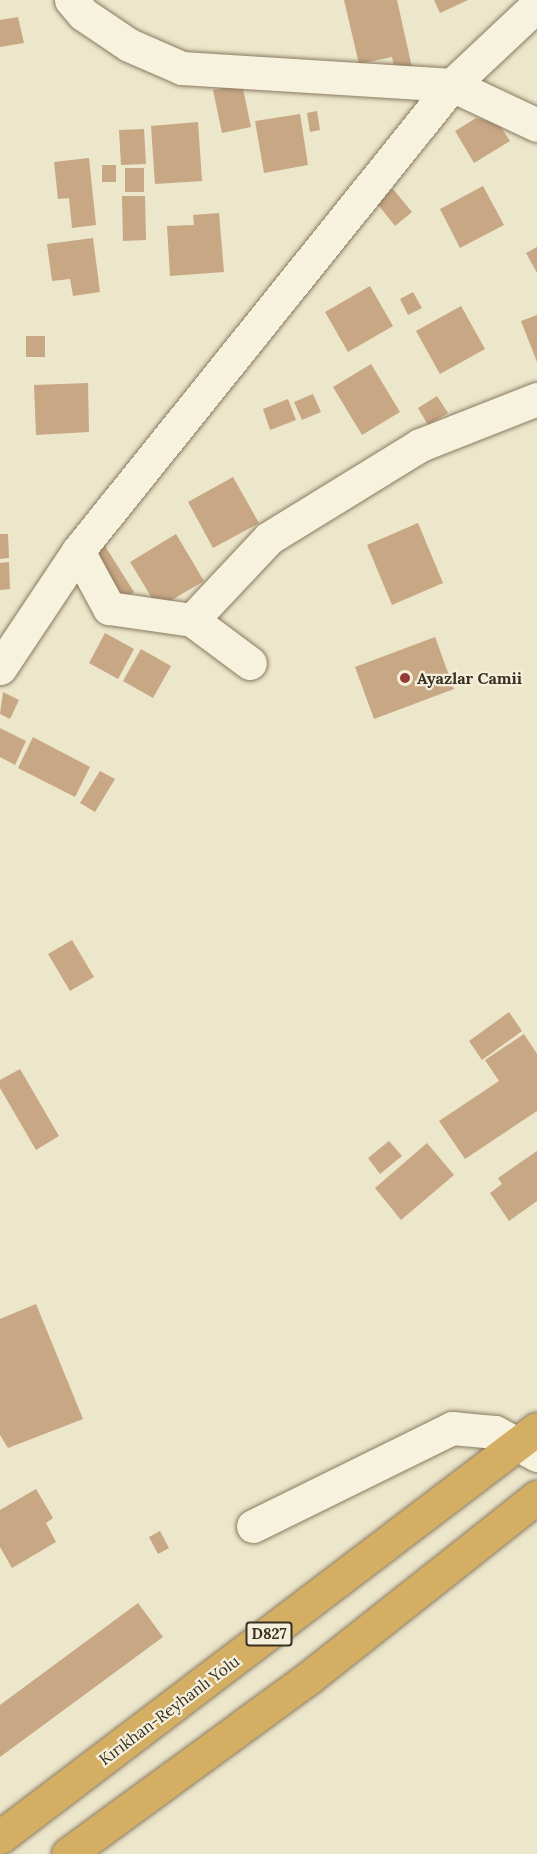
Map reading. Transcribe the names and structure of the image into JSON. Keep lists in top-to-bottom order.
{
  "streets": {
    "highway": ["D827", "Kırıkhan-Reyhanlı Yolu"]
  },
  "places": ["Ayazlar Camii"]
}
